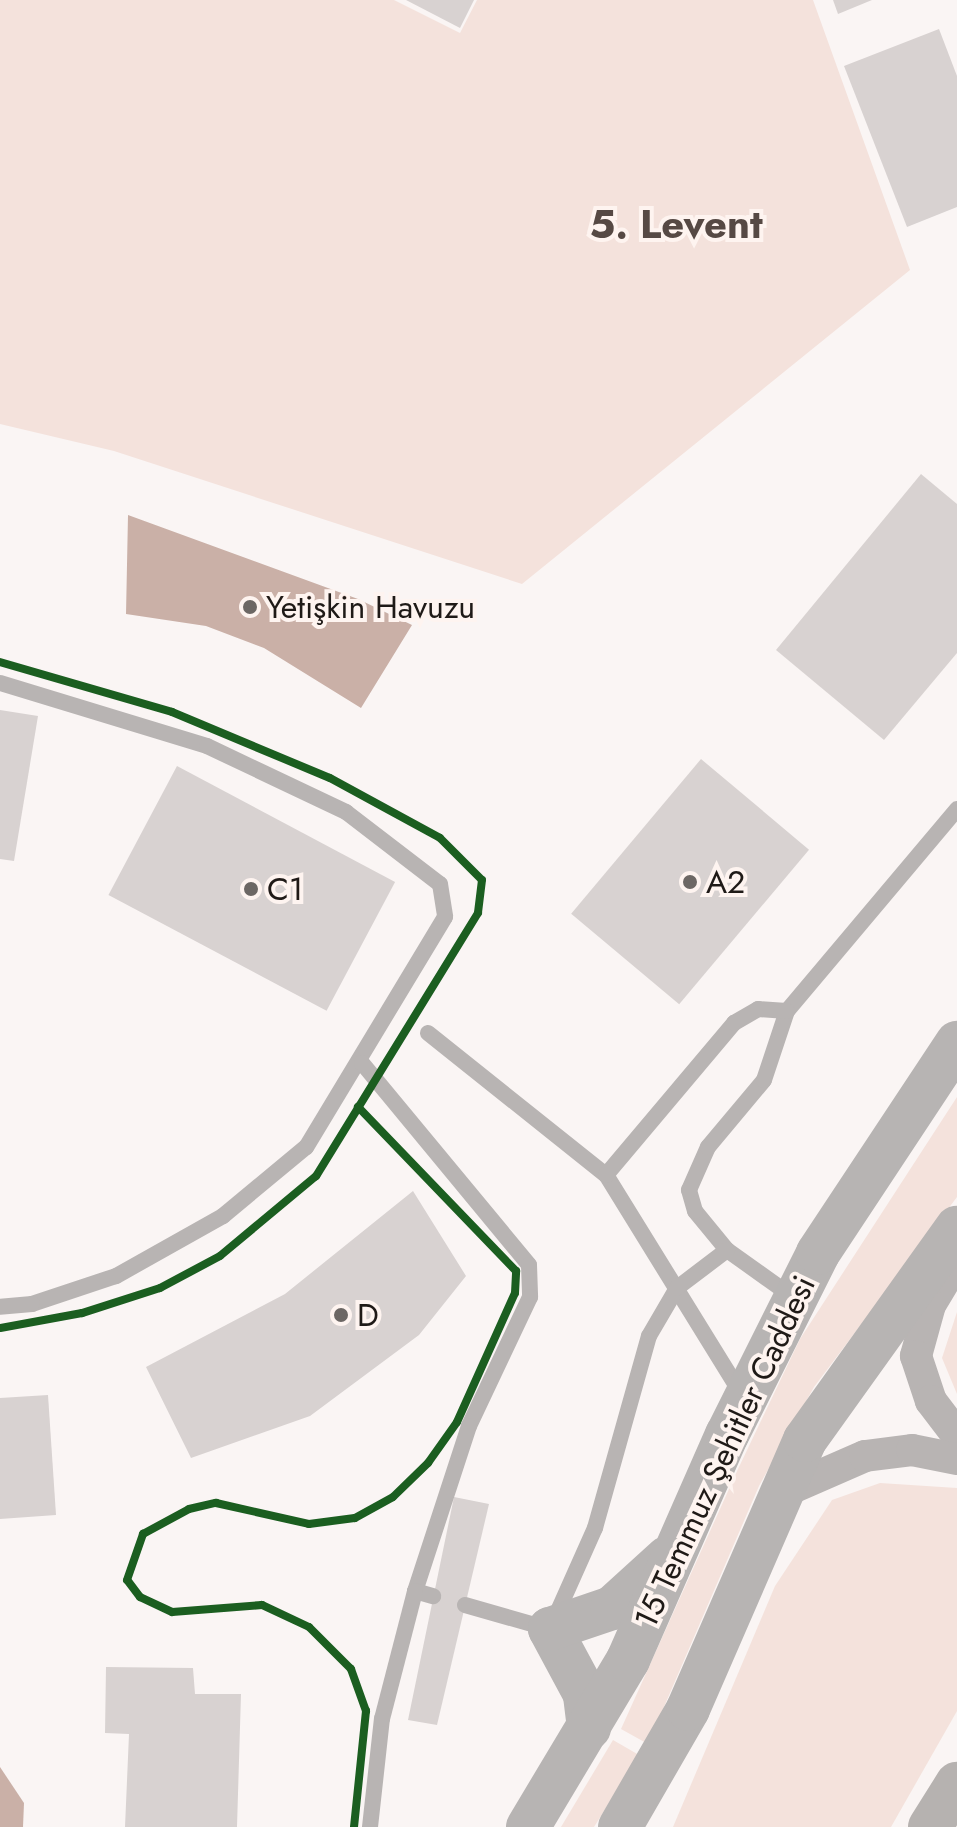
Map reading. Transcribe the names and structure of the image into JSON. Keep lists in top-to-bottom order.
{
  "streets": {
    "main road": ["15 Temmuz Şehitler Caddesi"]
  },
  "districts": ["5. Levent"],
  "places": [
    "Yetişkin Havuzu",
    "A2",
    "C1",
    "D"
  ]
}
